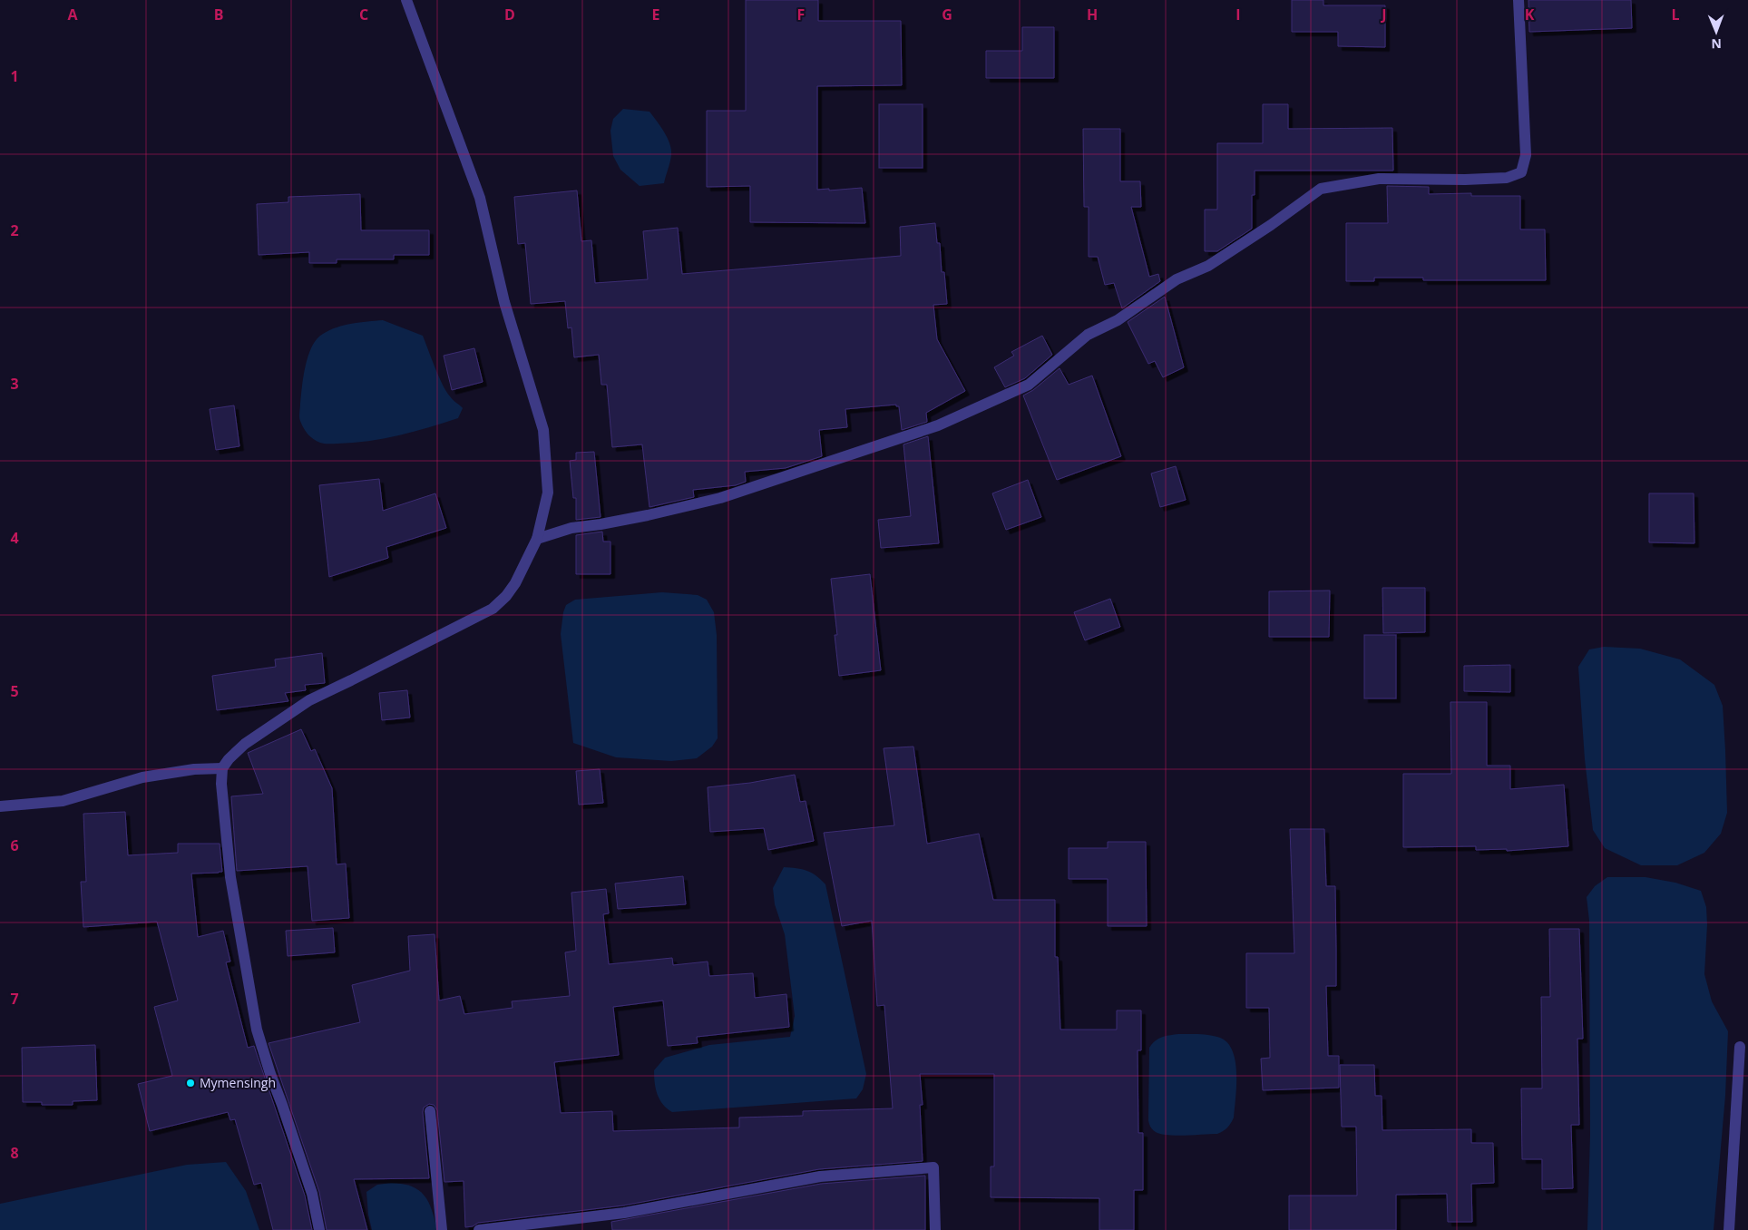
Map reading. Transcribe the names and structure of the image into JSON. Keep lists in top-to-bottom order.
{
  "places": ["Mymensingh"],
  "north": "bottom",
  "grid": {
    "columns": [
      "A",
      "B",
      "C",
      "D",
      "E",
      "F",
      "G",
      "H",
      "I",
      "J",
      "K",
      "L"
    ],
    "rows": [
      "1",
      "2",
      "3",
      "4",
      "5",
      "6",
      "7",
      "8"
    ]
  }
}
